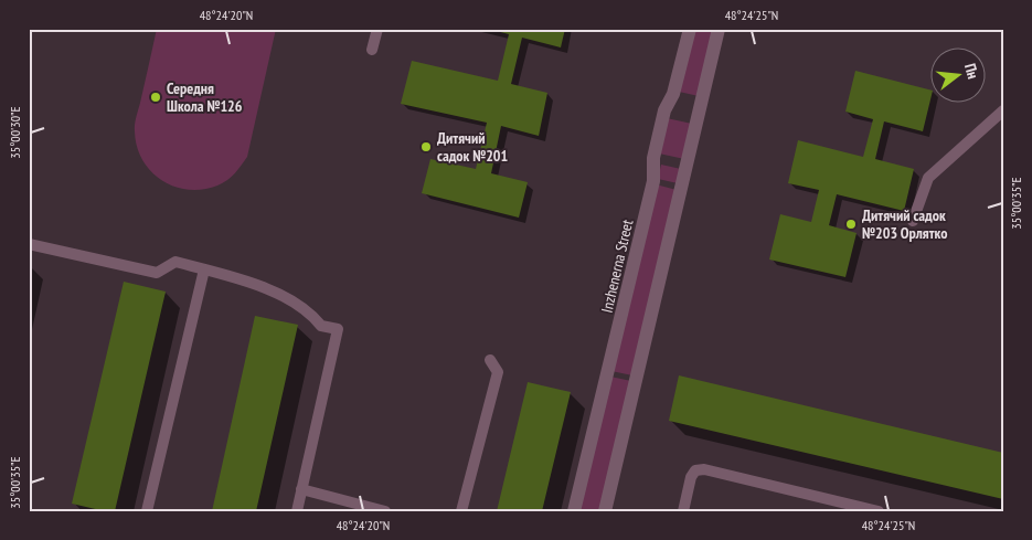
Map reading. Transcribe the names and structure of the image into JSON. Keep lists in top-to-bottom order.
{
  "streets": {
    "street": ["Inzhenerna Street"]
  },
  "places": ["Середня Школа №126", "Дитячий садок №201", "Дитячий садок №203 Орлятко"],
  "north": "right",
  "coordinates": [
    "48°24'20\"N",
    "48°24'25\"N",
    "35°00'30\"E",
    "35°00'35\"E"
  ]
}
